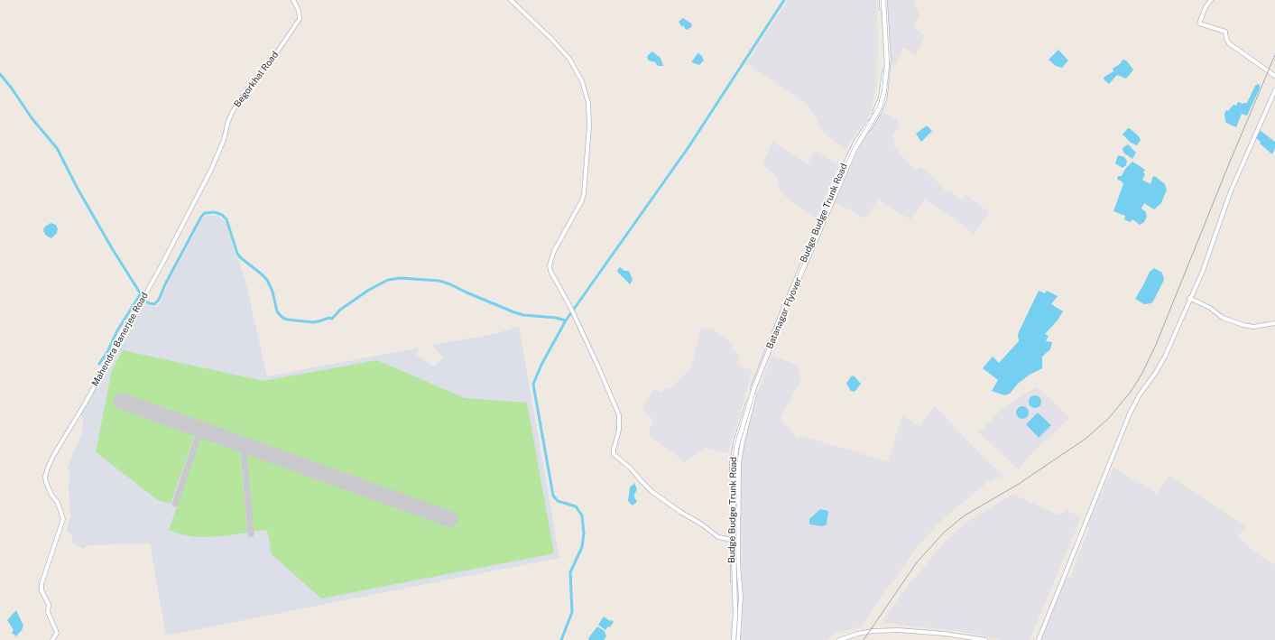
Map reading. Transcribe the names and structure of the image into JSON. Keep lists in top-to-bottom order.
{
  "streets": {
    "main road": ["Batanagar Flyover"],
    "street": ["Begorkhal Road", "Budge Budge Trunk Road", "Mahendra Banerjee Road"]
  },
  "crossings": [
    ["Begorkhal Road", "Mahendra Banerjee Road"],
    ["Budge Budge Trunk Road", "Batanagar Flyover"]
  ]
}
